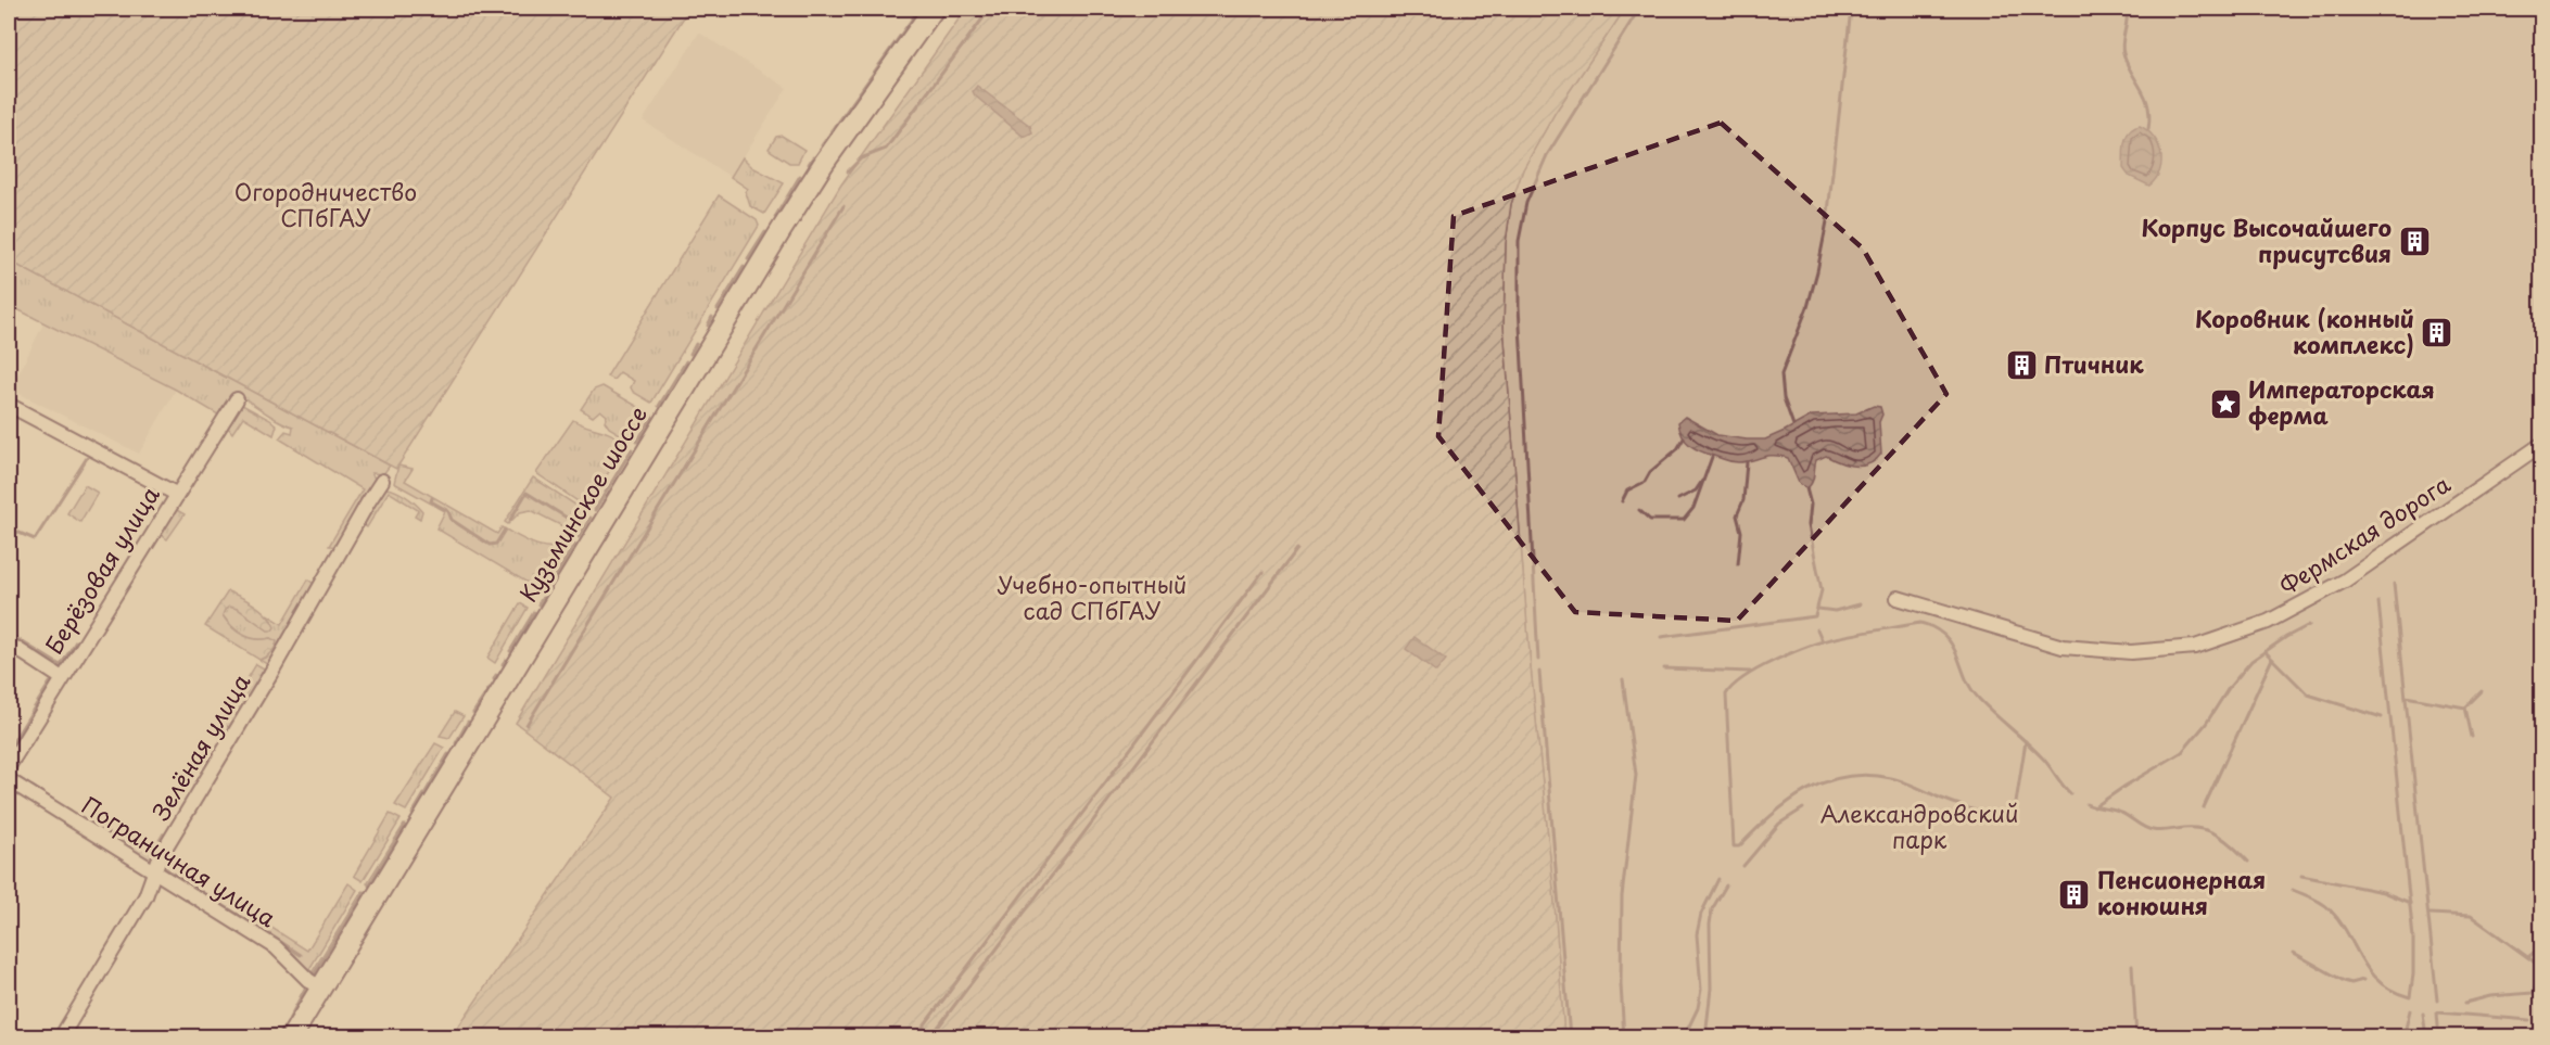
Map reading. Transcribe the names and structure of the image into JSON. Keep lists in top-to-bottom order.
{
  "streets": {
    "main road": ["Кузьминское шоссе"],
    "street": [
      "Фермская дорога",
      "Берёзовая улица",
      "Зелёная улица",
      "Пограничная улица"
    ]
  },
  "crossings": [
    ["Кузьминское шоссе", "Пограничная улица"],
    ["Зелёная улица", "Пограничная улица"]
  ],
  "parks": ["Огородничество СПбГАУ", "Учебно-опытный сад СПбГАУ", "Александровский парк"],
  "places": {
    "building": [
      "Корпус Высочайшего присутсвия",
      "Коровник (конный комплекс)",
      "Птичник",
      "Пенсионерная конюшня"
    ],
    "place": ["Императорская ферма"]
  }
}
